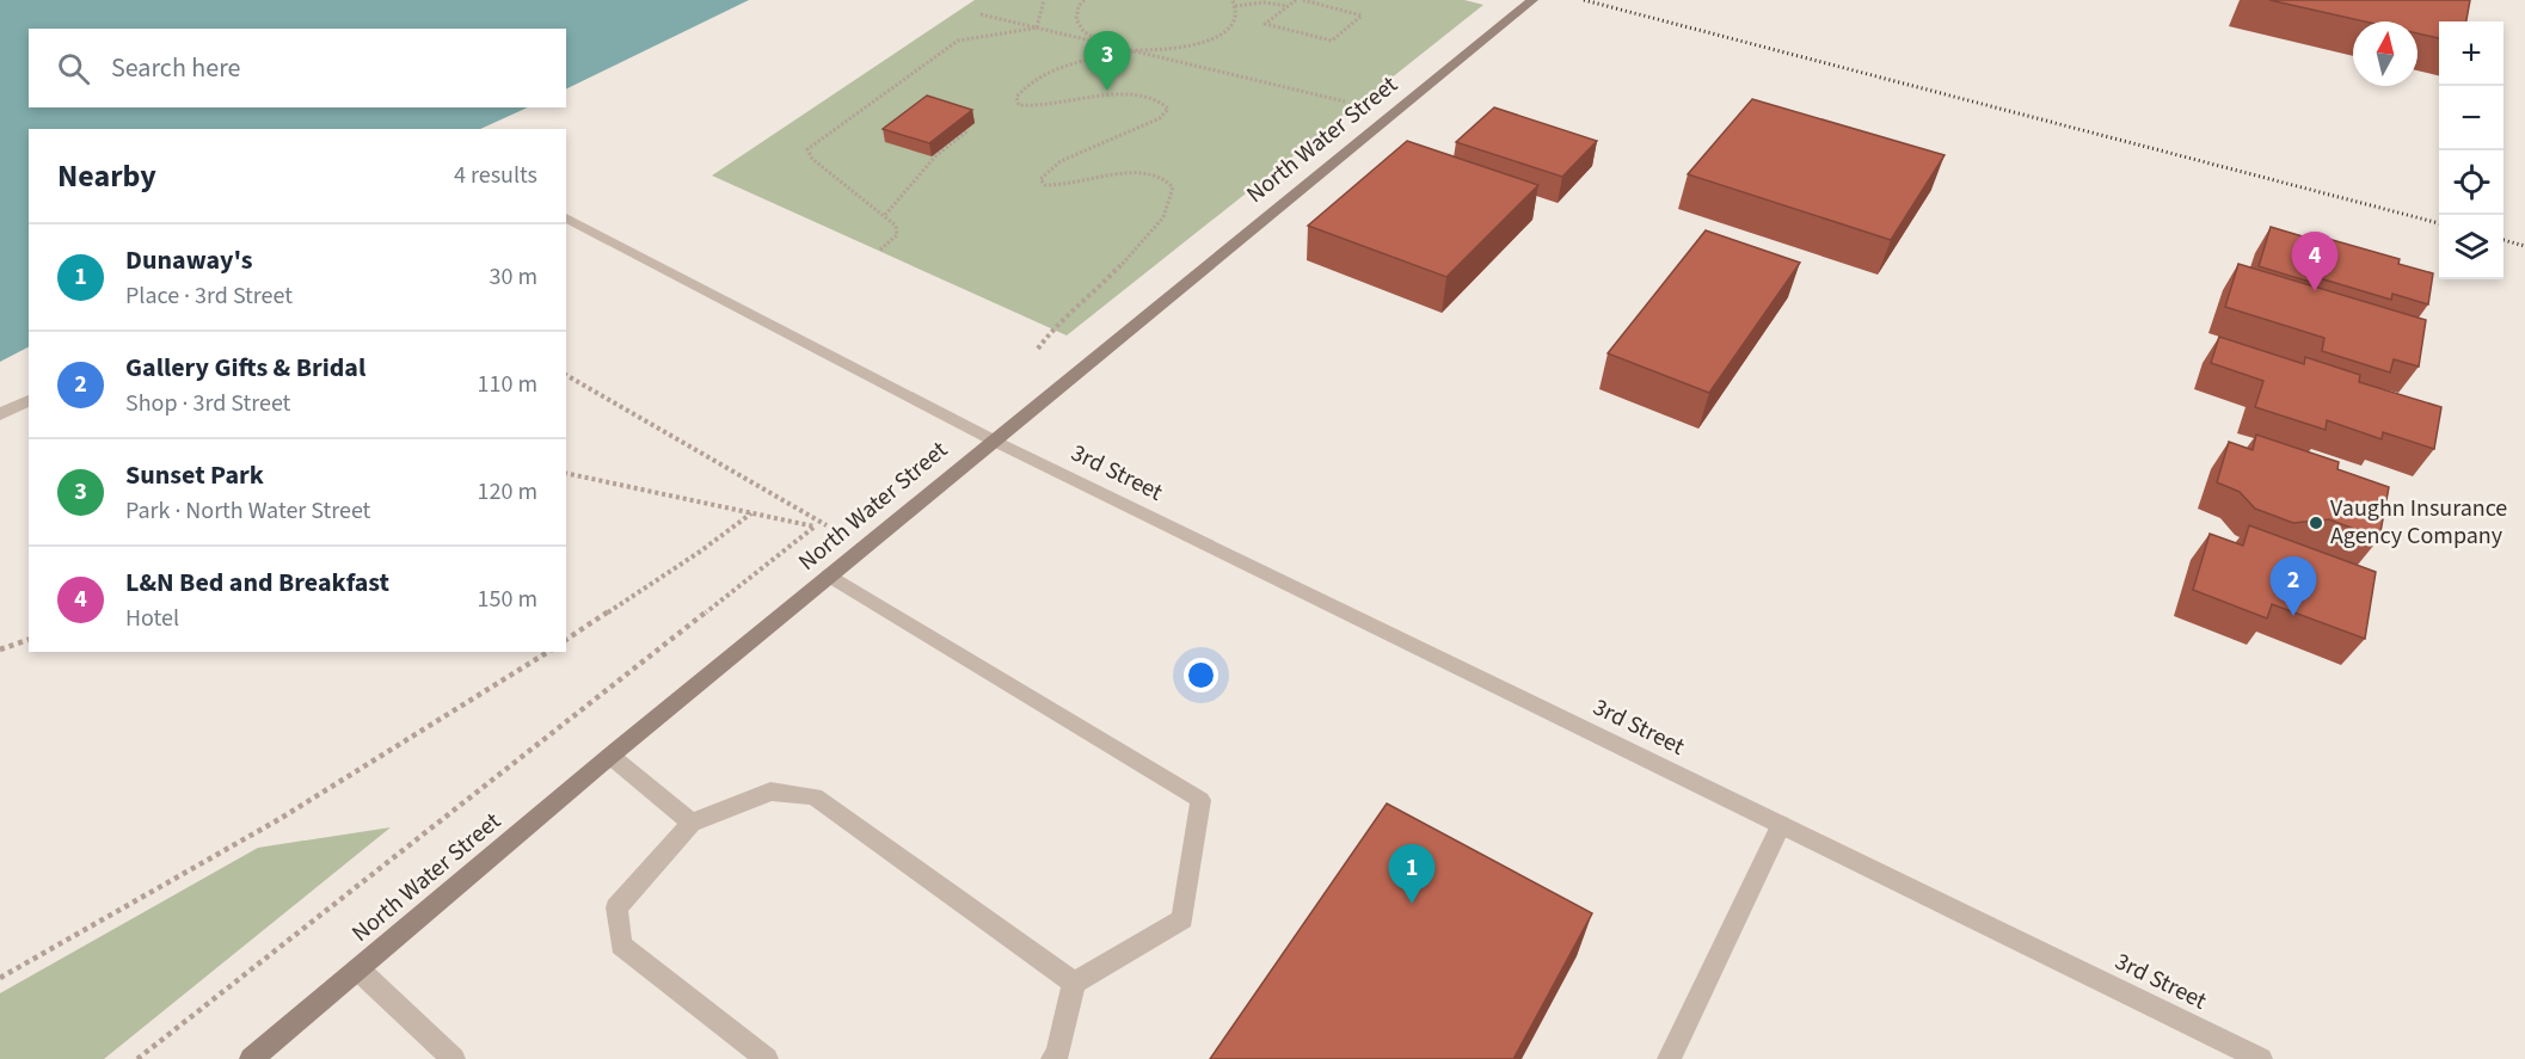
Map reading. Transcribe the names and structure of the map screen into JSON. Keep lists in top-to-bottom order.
{
  "streets": {
    "street": ["North Water Street", "3rd Street"]
  },
  "crossings": [
    ["North Water Street", "3rd Street"]
  ],
  "places": ["Vaughn Insurance Agency Company"],
  "north": "top",
  "page": {
    "map_buttons": ["+", "−"],
    "search": "Search here",
    "pins": [
      "3",
      "4",
      "2",
      "1"
    ],
    "heading": ["Nearby", "4 results"],
    "list": [
      {
        "mark": "1",
        "name": "Dunaway's",
        "note": "Place · 3rd Street",
        "value": "30 m"
      },
      {
        "mark": "2",
        "name": "Gallery Gifts & Bridal",
        "note": "Shop · 3rd Street",
        "value": "110 m"
      },
      {
        "mark": "3",
        "name": "Sunset Park",
        "note": "Park · North Water Street",
        "value": "120 m"
      },
      {
        "mark": "4",
        "name": "L&N Bed and Breakfast",
        "note": "Hotel",
        "value": "150 m"
      }
    ]
  }
}
